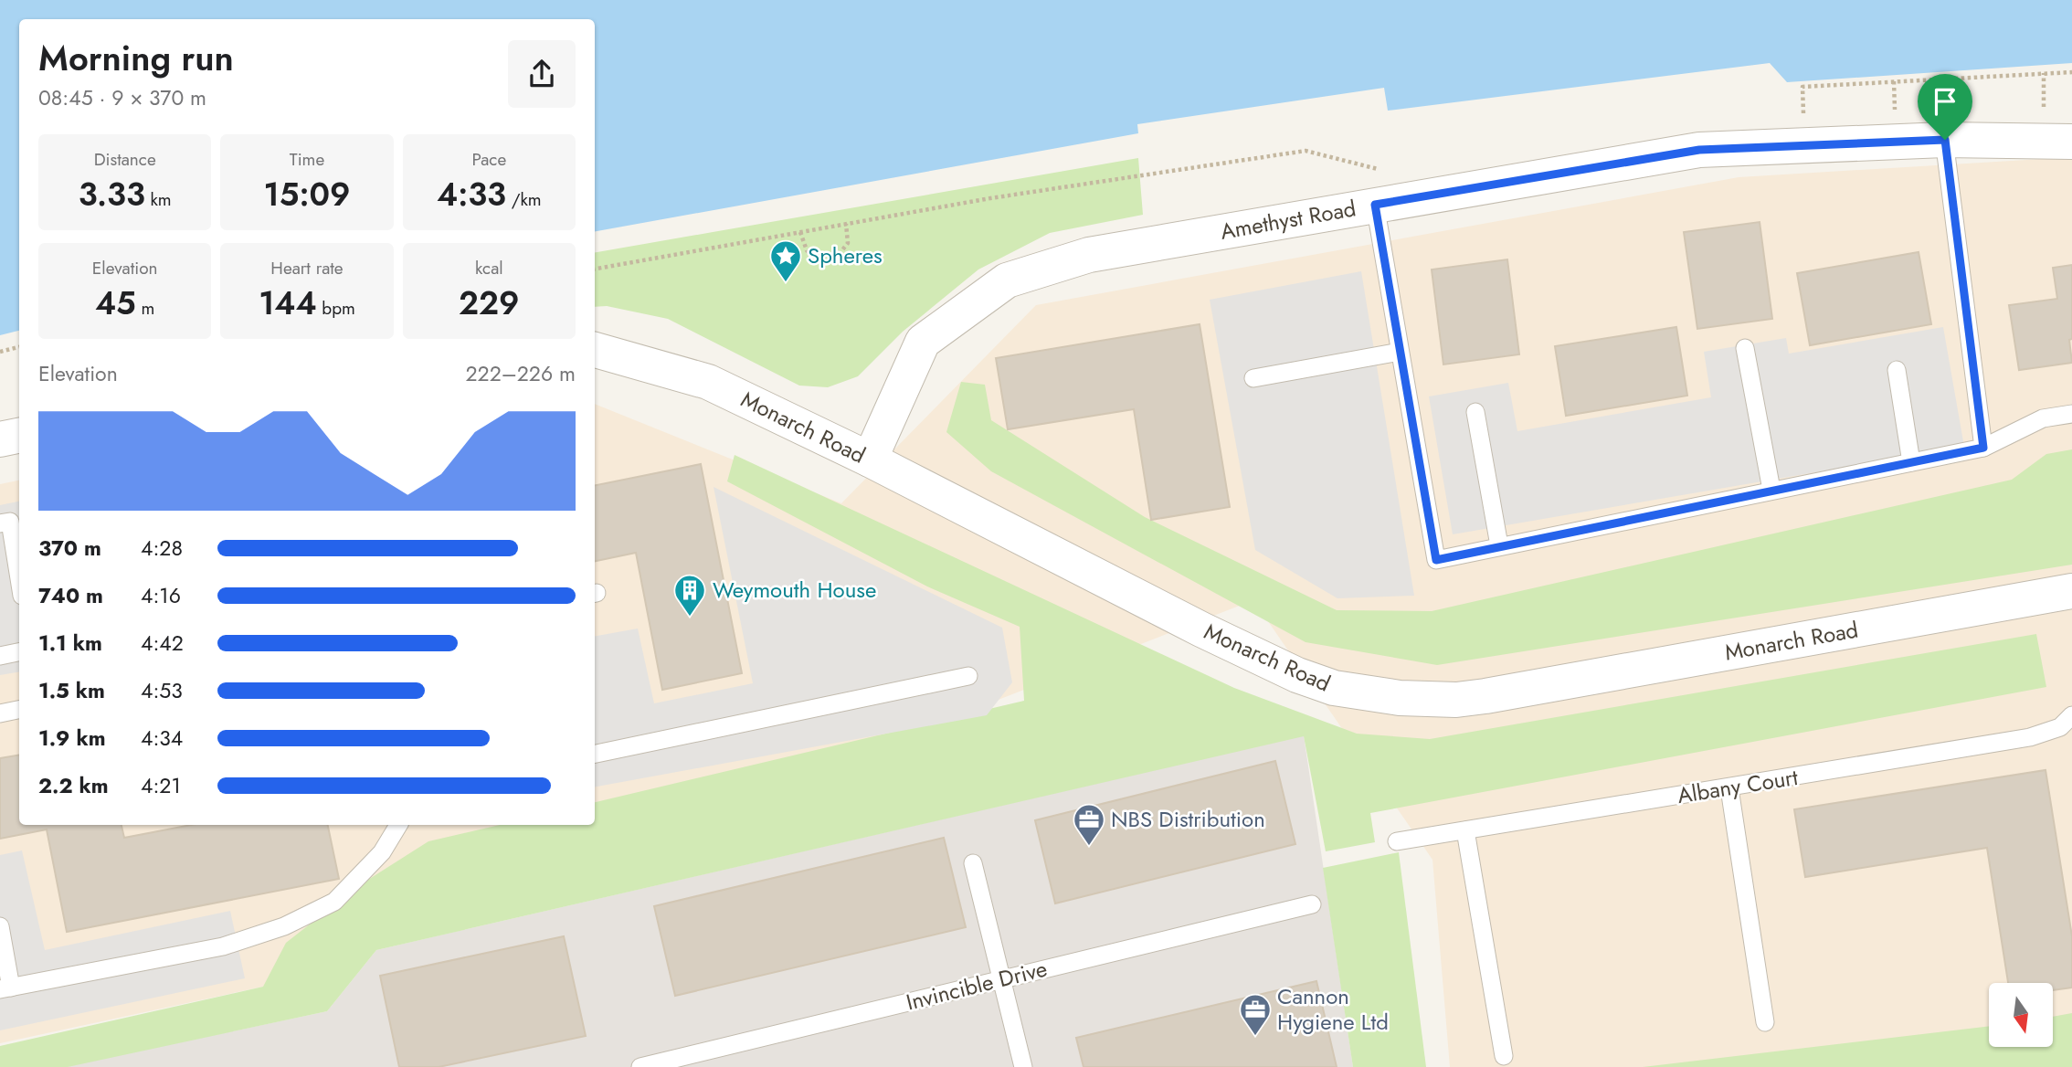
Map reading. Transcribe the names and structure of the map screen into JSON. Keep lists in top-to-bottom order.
{
  "streets": {
    "street": ["Amethyst Road", "Monarch Road"],
    "lane": ["Albany Court", "Invincible Drive"]
  },
  "crossings": [
    ["Amethyst Road", "Monarch Road"]
  ],
  "places": {
    "place": ["Spheres"],
    "building": ["Weymouth House"],
    "office": ["NBS Distribution", "Cannon Hygiene Ltd"]
  },
  "north": "bottom",
  "page": {
    "heading": ["Morning run", "08:45 · 9 × 370 m"],
    "stats": [
      ["Distance", "3.33 km"],
      ["Time", "15:09"],
      ["Pace", "4:33 /km"],
      ["Elevation", "45 m"],
      ["Heart rate", "144 bpm"],
      ["kcal", "229"]
    ],
    "chart": ["Elevation", "222–226 m"],
    "list": [
      {
        "name": "370 m",
        "note": "4:28"
      },
      {
        "name": "740 m",
        "note": "4:16"
      },
      {
        "name": "1.1 km",
        "note": "4:42"
      },
      {
        "name": "1.5 km",
        "note": "4:53"
      },
      {
        "name": "1.9 km",
        "note": "4:34"
      },
      {
        "name": "2.2 km",
        "note": "4:21"
      }
    ]
  }
}
